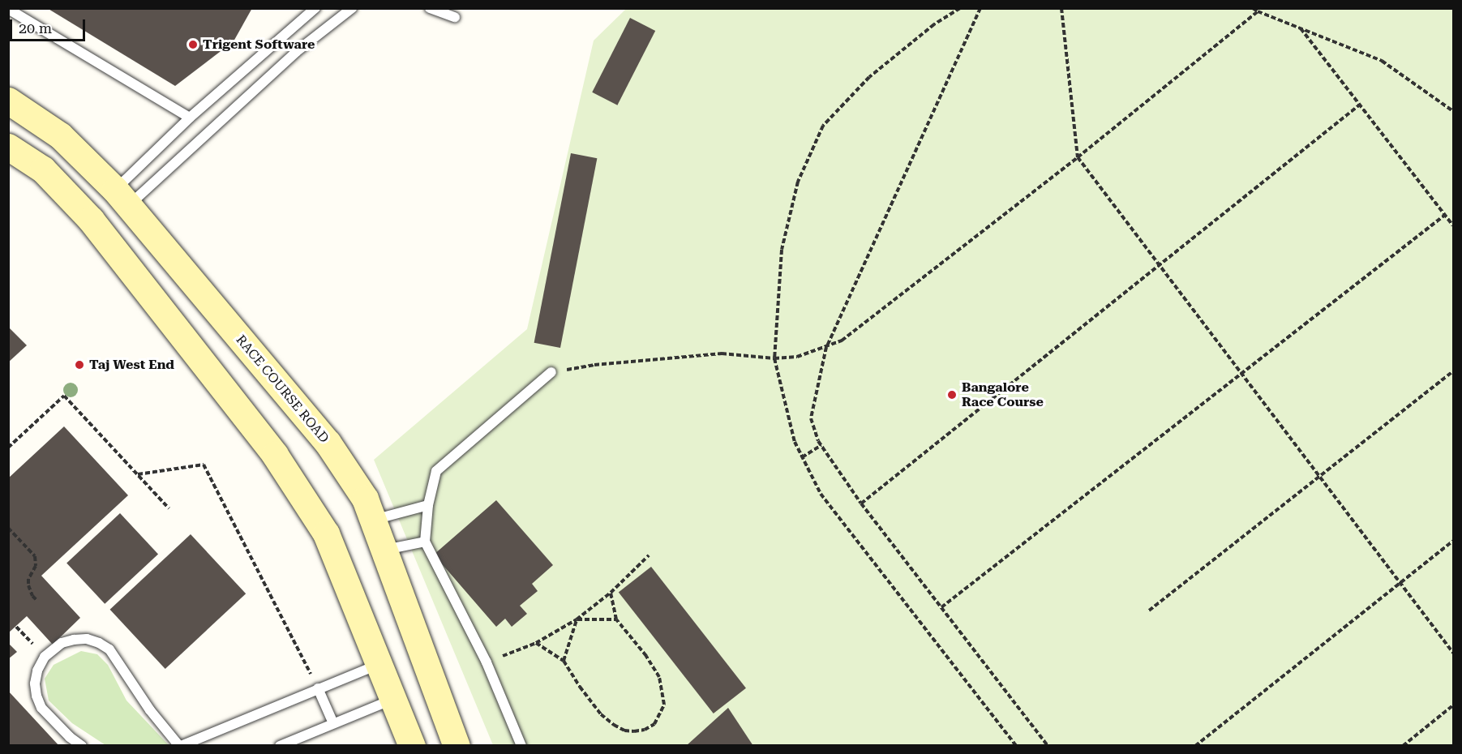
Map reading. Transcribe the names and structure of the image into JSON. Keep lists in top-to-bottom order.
{
  "streets": {
    "main road": ["RACE COURSE ROAD"]
  },
  "places": ["Trigent Software", "Taj West End", "Bangalore Race Course"],
  "scale_bar": "20 m"
}
